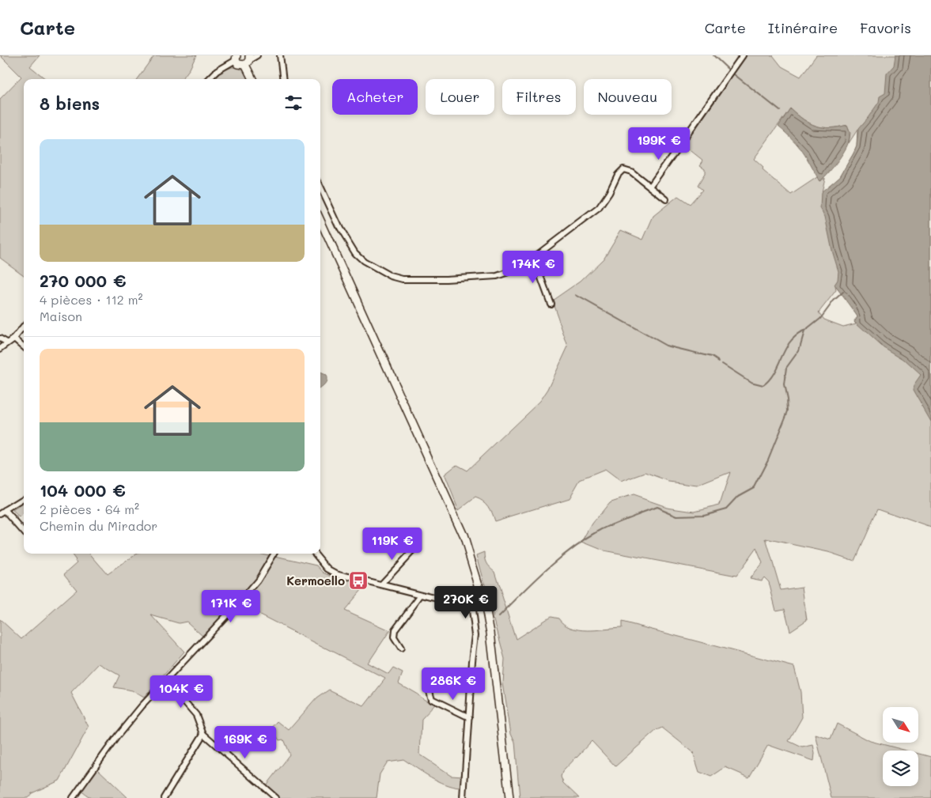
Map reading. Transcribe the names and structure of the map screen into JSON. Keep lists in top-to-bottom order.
{
  "places": {
    "bus stop": ["Kermoello"]
  },
  "north": "bottom right",
  "page": {
    "header": "Carte",
    "nav": ["Carte", "Itinéraire", "Favoris"],
    "chip": [
      "Acheter",
      "Louer",
      "Filtres",
      "Nouveau"
    ],
    "heading": "8 biens",
    "list": [
      {
        "name": "270 000 €",
        "note": "4 pièces · 112 m² · Maison"
      },
      {
        "name": "104 000 €",
        "note": "2 pièces · 64 m² · Chemin du Mirador"
      }
    ],
    "price": [
      "199K €",
      "174K €",
      "119K €",
      "270K €",
      "171K €",
      "286K €",
      "104K €",
      "169K €"
    ]
  }
}
